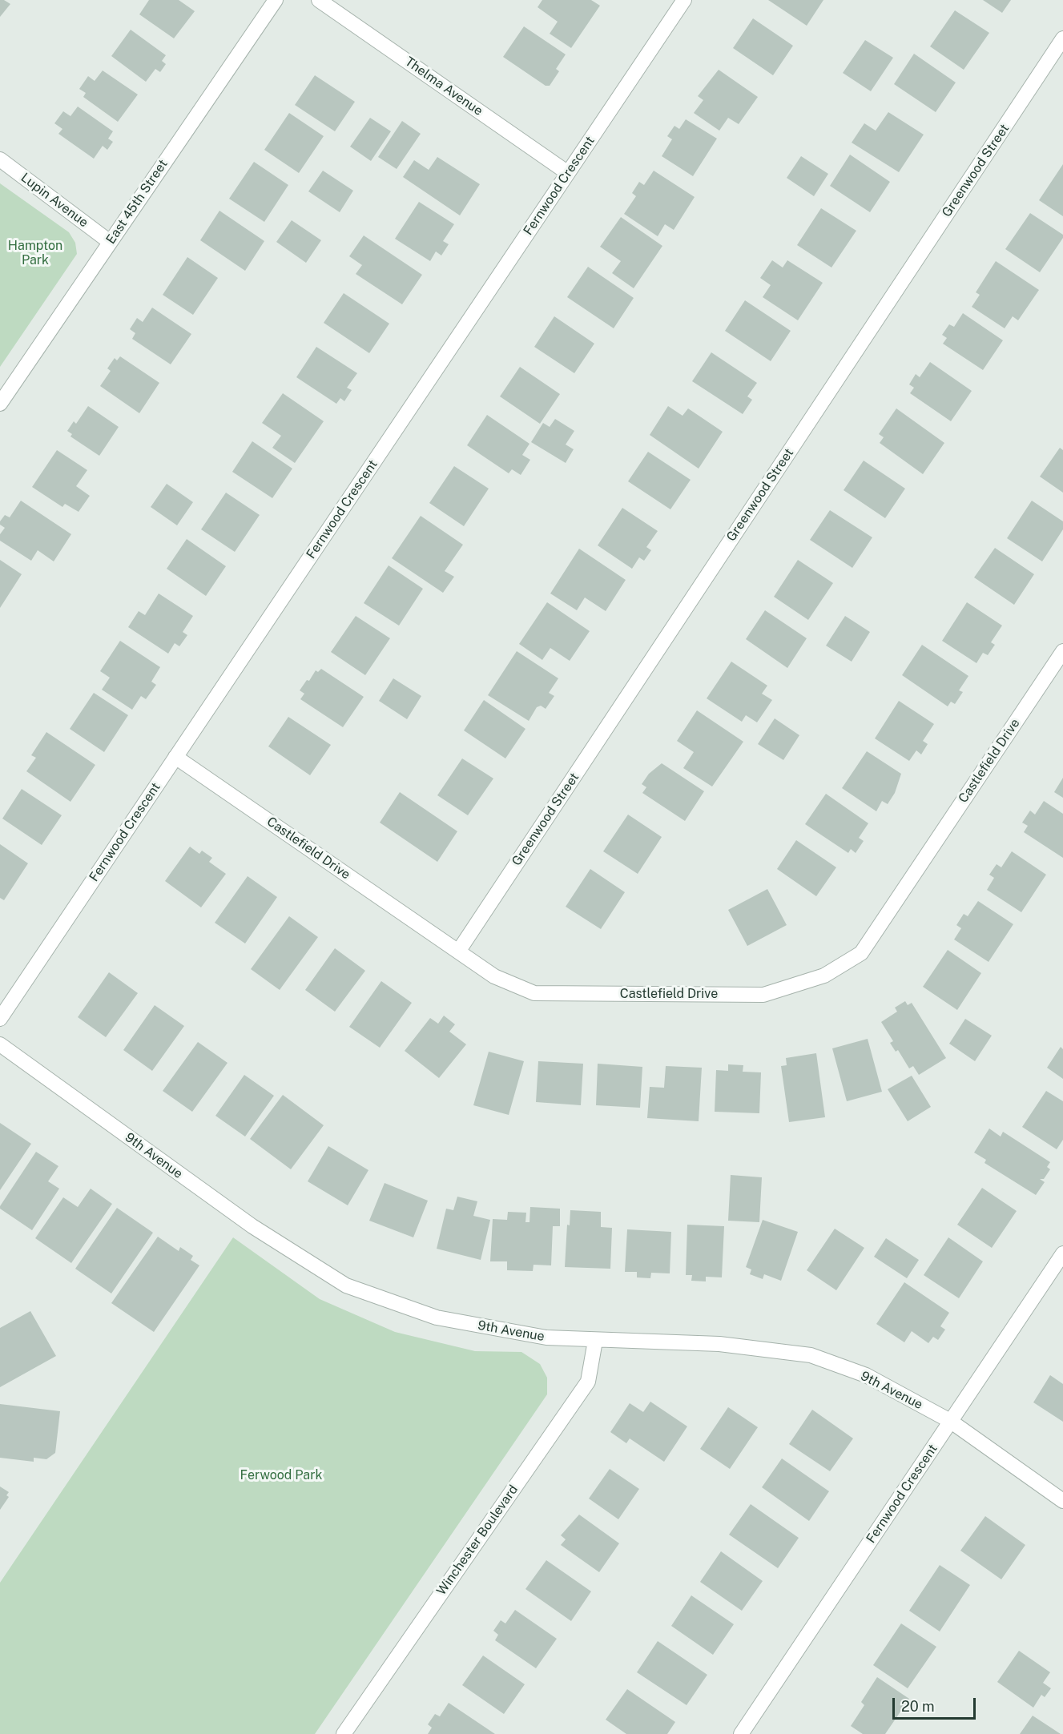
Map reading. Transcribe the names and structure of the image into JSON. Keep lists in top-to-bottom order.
{
  "streets": {
    "street": [
      "Thelma Avenue",
      "Greenwood Street",
      "Fernwood Crescent",
      "Lupin Avenue",
      "East 45th Street",
      "Castlefield Drive",
      "9th Avenue",
      "Winchester Boulevard"
    ]
  },
  "crossings": [
    ["Thelma Avenue", "Fernwood Crescent"],
    ["Greenwood Street", "Castlefield Drive"],
    ["Fernwood Crescent", "Castlefield Drive"],
    ["Fernwood Crescent", "9th Avenue"],
    ["Lupin Avenue", "East 45th Street"],
    ["9th Avenue", "Winchester Boulevard"]
  ],
  "parks": ["Hampton Park", "Ferwood Park"],
  "scale_bar": "20 m"
}
